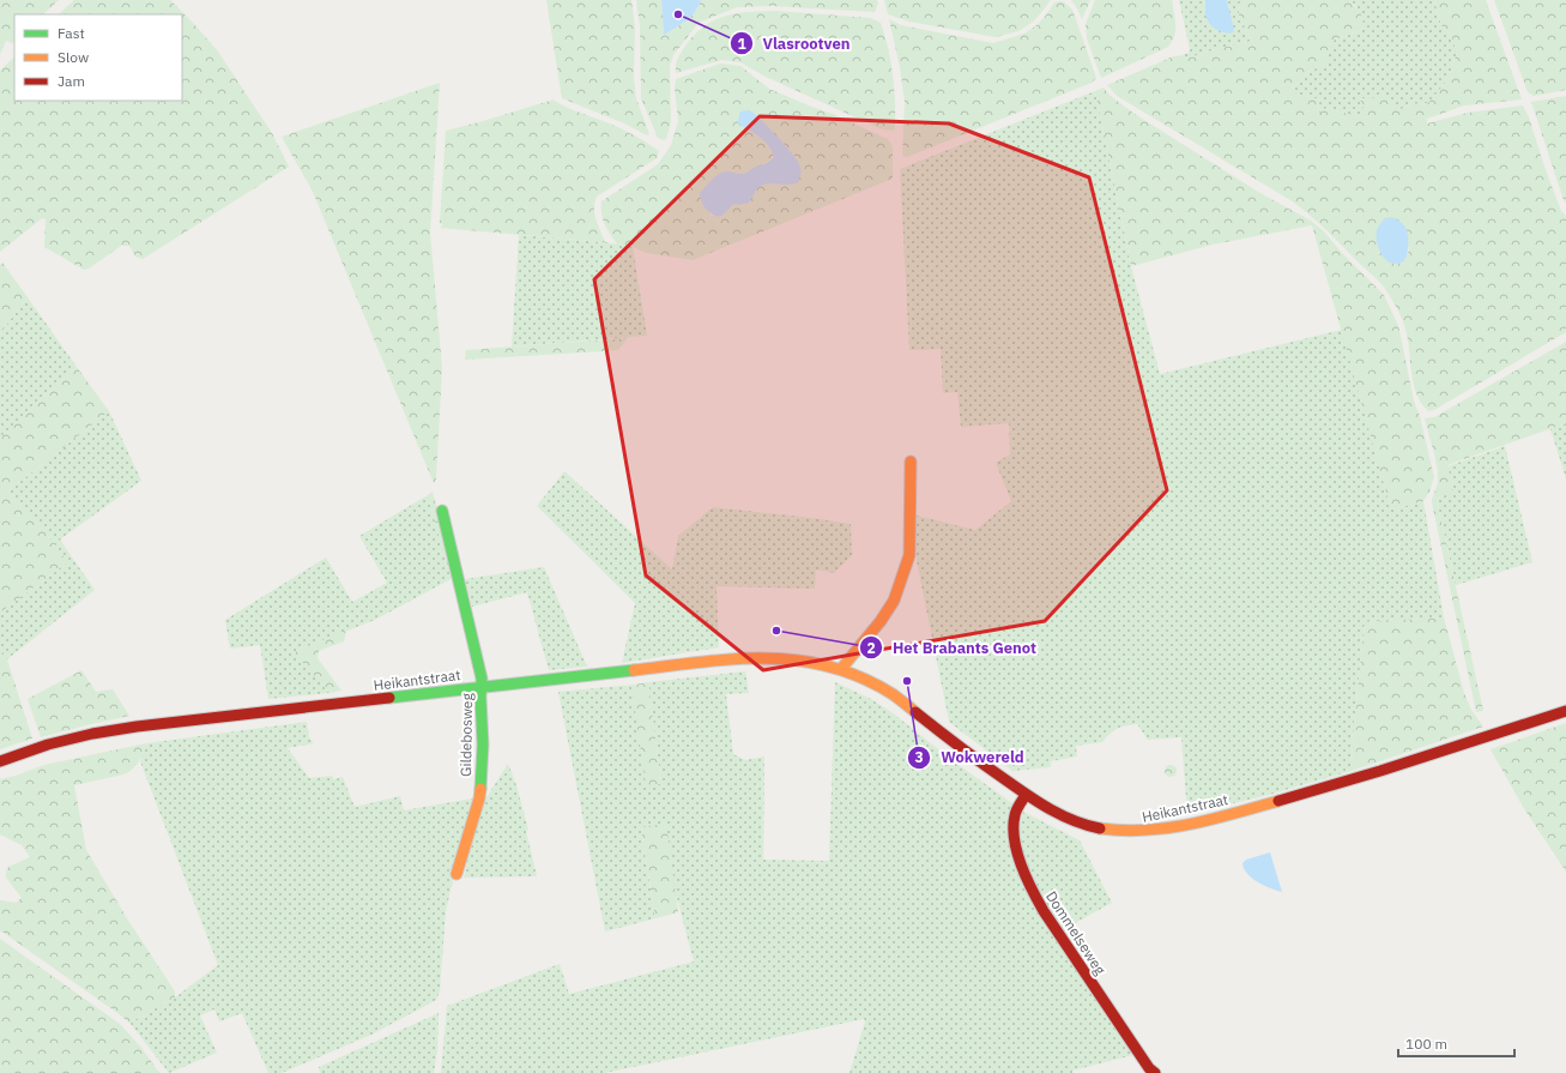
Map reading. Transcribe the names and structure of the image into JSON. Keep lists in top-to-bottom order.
{
  "streets": {
    "street": ["Heikantstraat", "Gildebosweg", "Dommelseweg"]
  },
  "crossings": [
    ["Heikantstraat", "Gildebosweg"],
    ["Heikantstraat", "Dommelseweg"]
  ],
  "places": ["Vlasrootven", "Het Brabants Genot", "Wokwereld"],
  "legend": ["Fast", "Slow", "Jam"],
  "scale_bar": "100 m"
}
